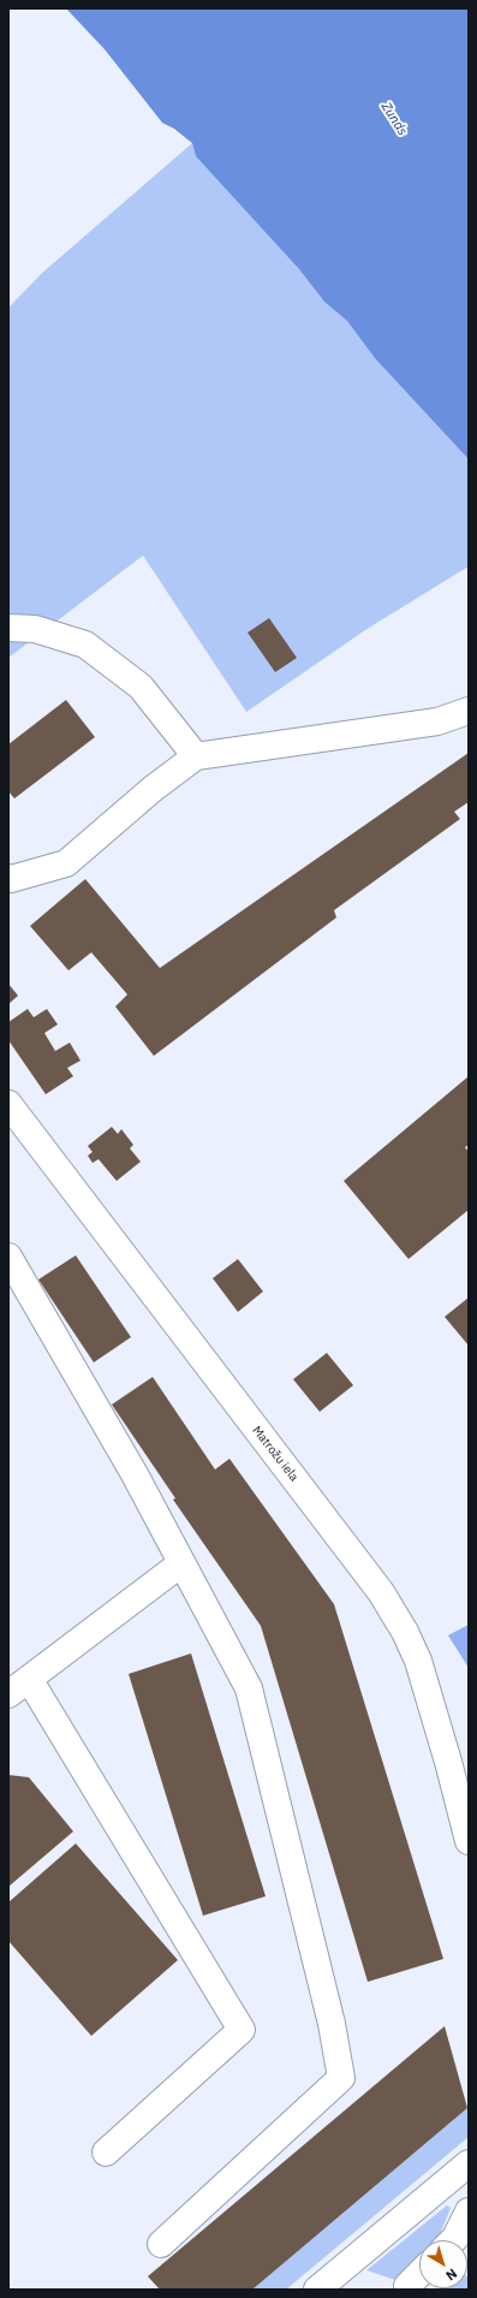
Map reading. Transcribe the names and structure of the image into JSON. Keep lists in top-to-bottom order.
{
  "streets": {
    "street": ["Matrožu iela"]
  },
  "water": ["Zunds"],
  "north": "bottom right"
}
